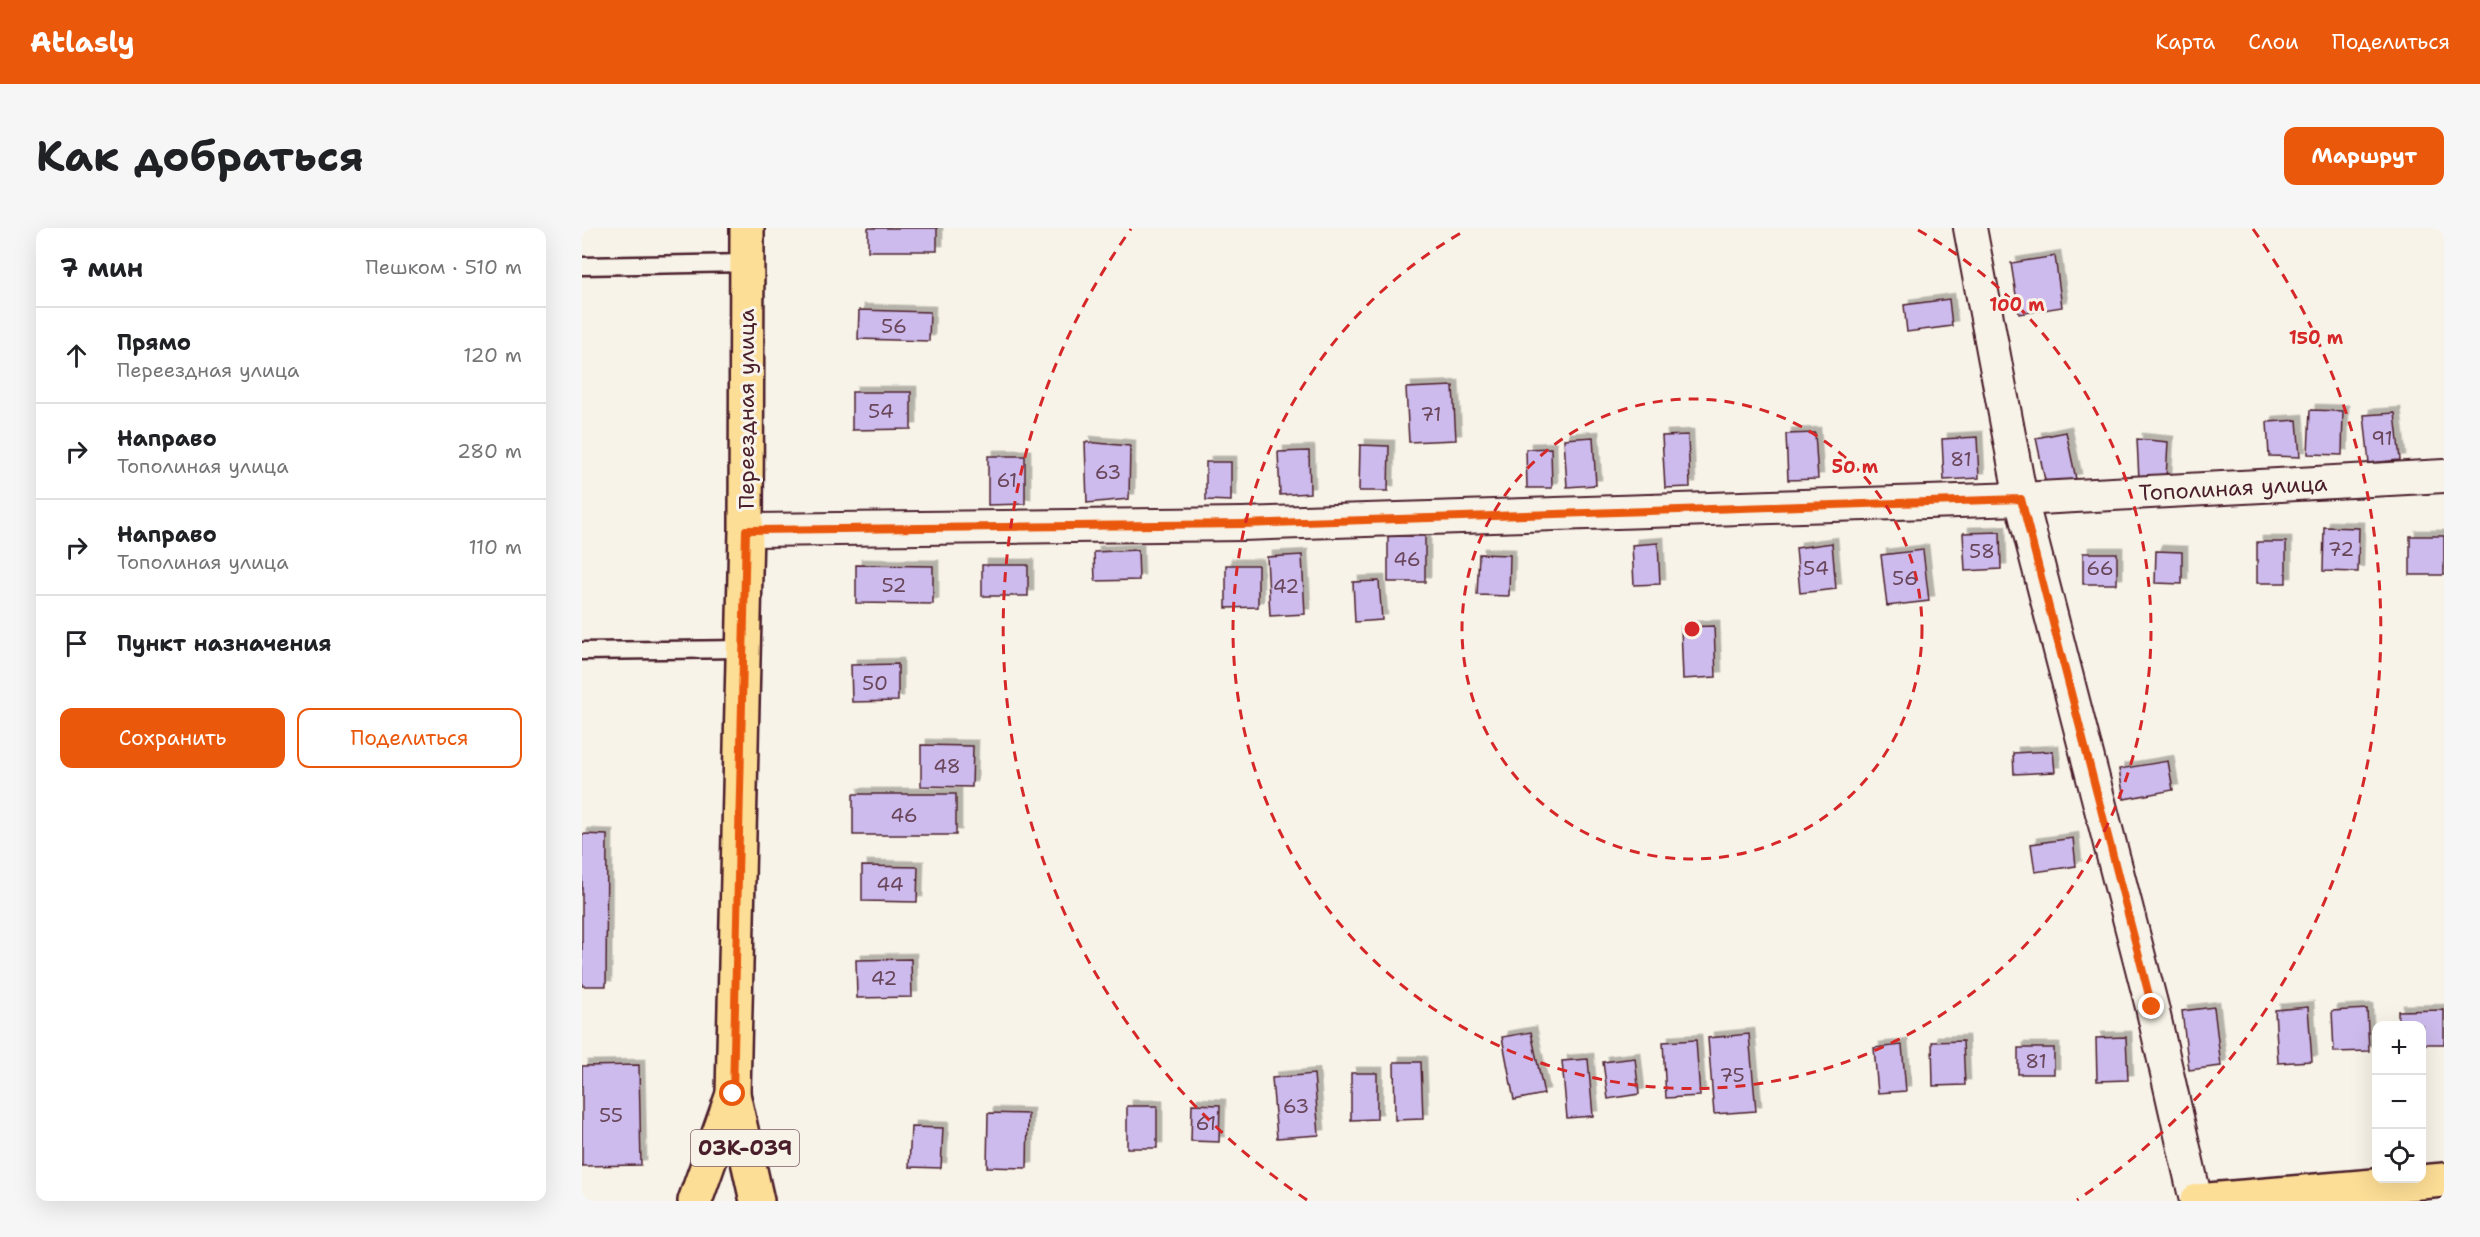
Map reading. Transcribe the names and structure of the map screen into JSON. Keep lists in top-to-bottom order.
{
  "streets": {
    "main road": ["Переездная улица", "03К-039"],
    "street": ["Тополиная улица"]
  },
  "crossings": [
    ["Переездная улица", "Тополиная улица"]
  ],
  "house_numbers": [
    "56",
    "54",
    "71",
    "91",
    "81",
    "63",
    "61",
    "72",
    "58",
    "46",
    "54",
    "66",
    "56",
    "52",
    "42",
    "50",
    "48",
    "46",
    "44",
    "42",
    "81",
    "75",
    "63",
    "55",
    "61"
  ],
  "page": {
    "header": "Atlasly",
    "nav": ["Карта", "Слои", "Поделиться"],
    "buttons": [
      "Маршрут",
      ["Сохранить", "Поделиться"]
    ],
    "title": "Как добраться",
    "heading": ["7 мин", "Пешком · 510 m"],
    "list": [
      ["Прямо", "Переездная улица", "120 m"],
      ["Направо", "Тополиная улица", "280 m"],
      ["Направо", "Тополиная улица", "110 m"],
      "Пункт назначения"
    ],
    "map_buttons": ["+", "−"]
  },
  "rings": ["100 m", "150 m", "50 m"]
}
